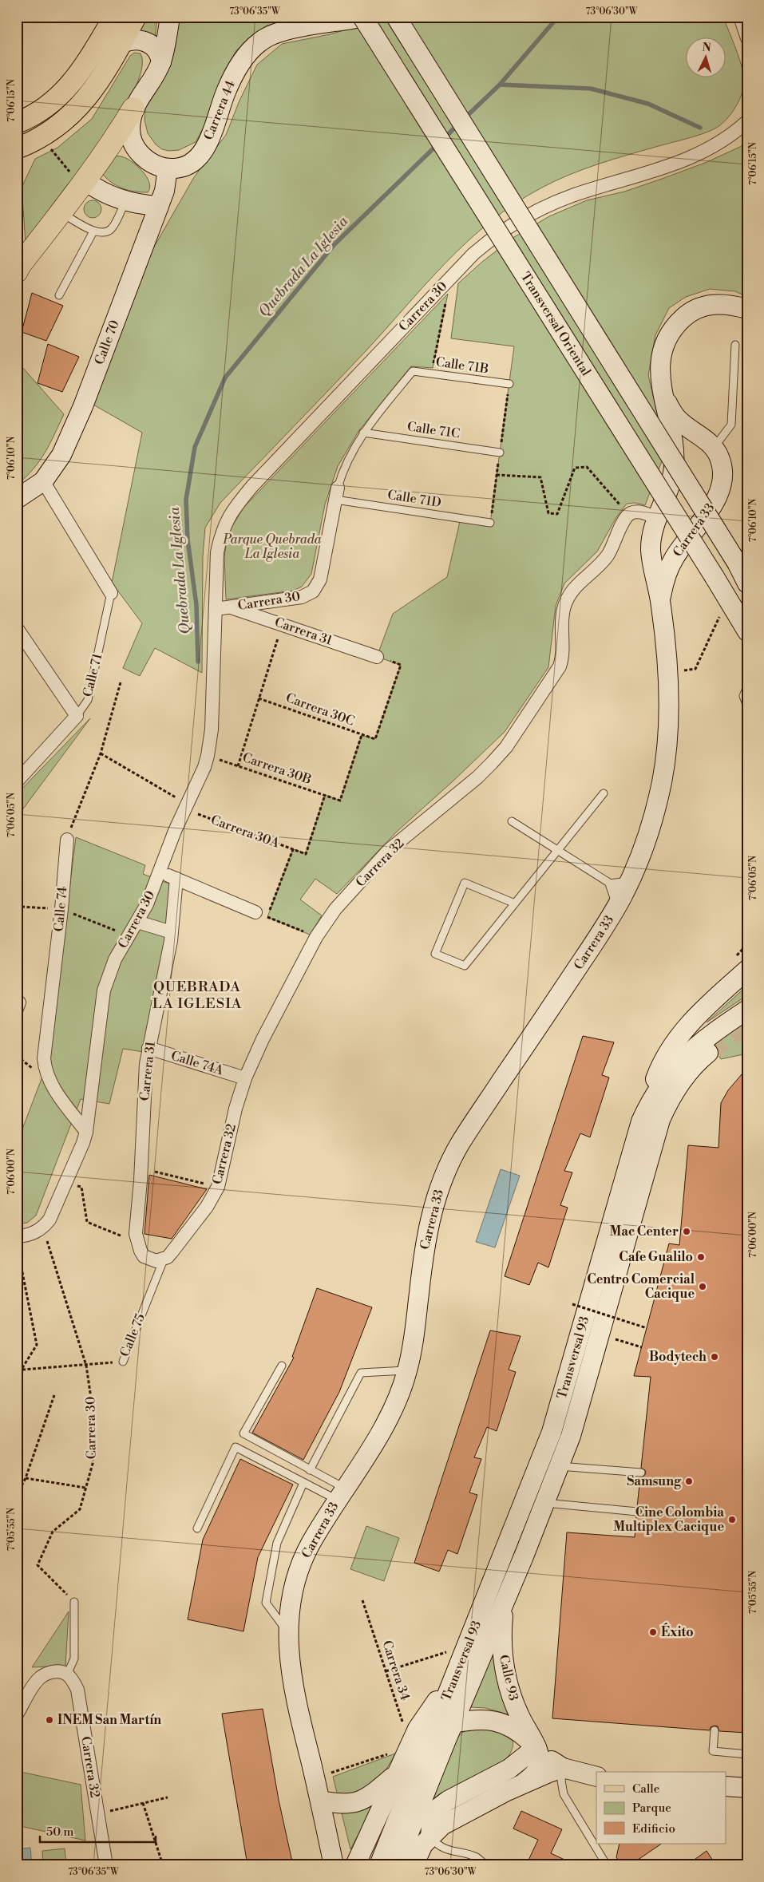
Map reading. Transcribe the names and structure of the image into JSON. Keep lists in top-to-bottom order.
{
  "streets": {
    "main road": [
      "Carrera 44",
      "Transversal Oriental",
      "Calle 70",
      "Carrera 33",
      "Transversal 93",
      "Calle 93"
    ],
    "street": [
      "Carrera 30",
      "Carrera 31",
      "Calle 71",
      "Carrera 32",
      "Calle 74",
      "Calle 74A"
    ],
    "lane": [
      "Calle 71B",
      "Calle 71C",
      "Calle 71D",
      "Calle 75"
    ],
    "path": [
      "Carrera 30C",
      "Carrera 30B",
      "Carrera 30A",
      "Carrera 34"
    ]
  },
  "crossings": [
    ["Carrera 44", "Transversal Oriental"],
    ["Carrera 44", "Calle 70"],
    ["Carrera 30", "Calle 71B"],
    ["Carrera 30", "Calle 71C"],
    ["Carrera 30", "Calle 71D"],
    ["Carrera 30", "Carrera 31"],
    ["Carrera 30", "Carrera 30B"],
    ["Carrera 30", "Carrera 30A"],
    ["Carrera 30", "Calle 74"],
    ["Carrera 30", "Calle 75"],
    ["Carrera 31", "Carrera 30C"],
    ["Carrera 31", "Carrera 32"],
    ["Carrera 31", "Calle 74A"],
    ["Carrera 31", "Calle 75"],
    ["Carrera 30C", "Carrera 30B"],
    ["Carrera 30B", "Carrera 30A"],
    ["Carrera 32", "Calle 74A"],
    ["Carrera 32", "Calle 75"],
    ["Transversal 93", "Calle 93"]
  ],
  "districts": ["QUEBRADA LA IGLESIA"],
  "water": ["Quebrada La Iglesia"],
  "parks": ["Parque Quebrada La Iglesia"],
  "places": [
    "Mac Center",
    "Cafe Gualilo",
    "Centro Comercial Cacique",
    "Bodytech",
    "Samsung",
    "Cine Colombia Multiplex Cacique",
    "Éxito",
    "INEM San Martín"
  ],
  "legend": ["Calle", "Parque", "Edificio"],
  "scale_bar": "50 m",
  "north": "top",
  "coordinates": [
    "73°06'35\"W",
    "73°06'30\"W",
    "7°06'15\"N",
    "7°06'10\"N",
    "7°06'05\"N",
    "7°06'00\"N",
    "7°05'55\"N"
  ]
}
